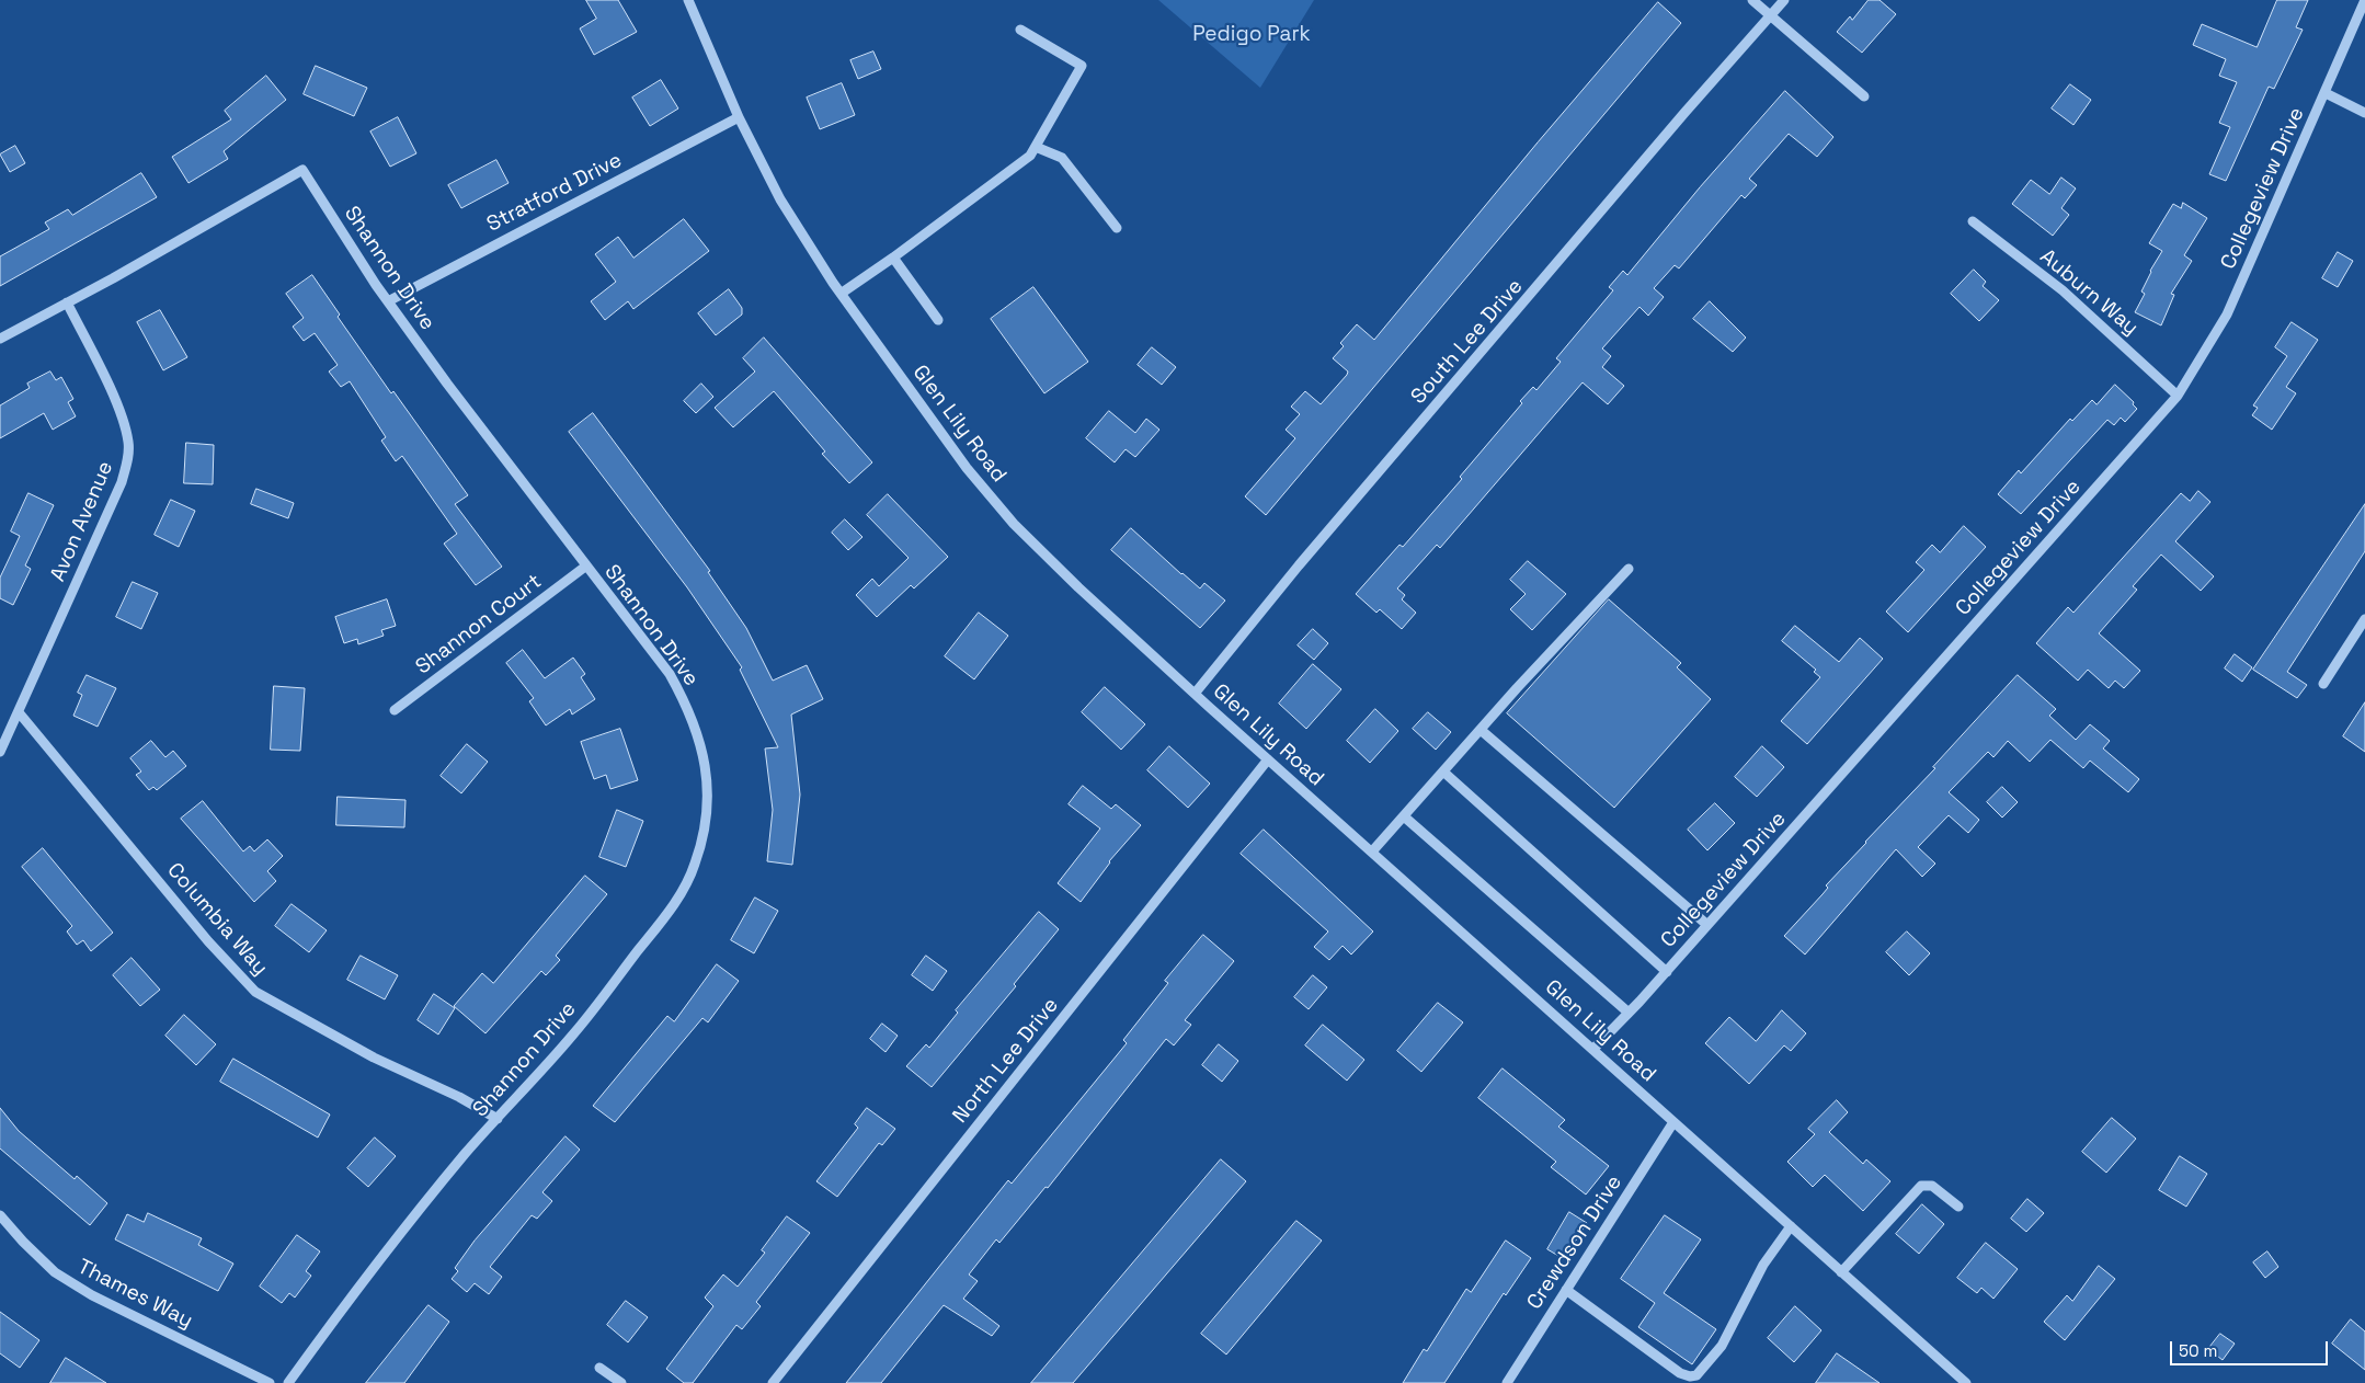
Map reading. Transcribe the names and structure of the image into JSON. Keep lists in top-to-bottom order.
{
  "streets": {
    "street": [
      "Collegeview Drive",
      "Stratford Drive",
      "Shannon Drive",
      "Auburn Way",
      "South Lee Drive",
      "Glen Lily Road",
      "Avon Avenue",
      "Shannon Court",
      "Columbia Way",
      "North Lee Drive",
      "Crewdson Drive",
      "Thames Way"
    ]
  },
  "crossings": [
    ["Collegeview Drive", "Auburn Way"],
    ["Collegeview Drive", "Glen Lily Road"],
    ["Stratford Drive", "Shannon Drive"],
    ["Stratford Drive", "Glen Lily Road"],
    ["Shannon Drive", "Avon Avenue"],
    ["Shannon Drive", "Shannon Court"],
    ["Shannon Drive", "Columbia Way"],
    ["South Lee Drive", "Glen Lily Road"],
    ["Glen Lily Road", "North Lee Drive"],
    ["Glen Lily Road", "Crewdson Drive"],
    ["Avon Avenue", "Columbia Way"]
  ],
  "parks": ["Pedigo Park"],
  "scale_bar": "50 m"
}
